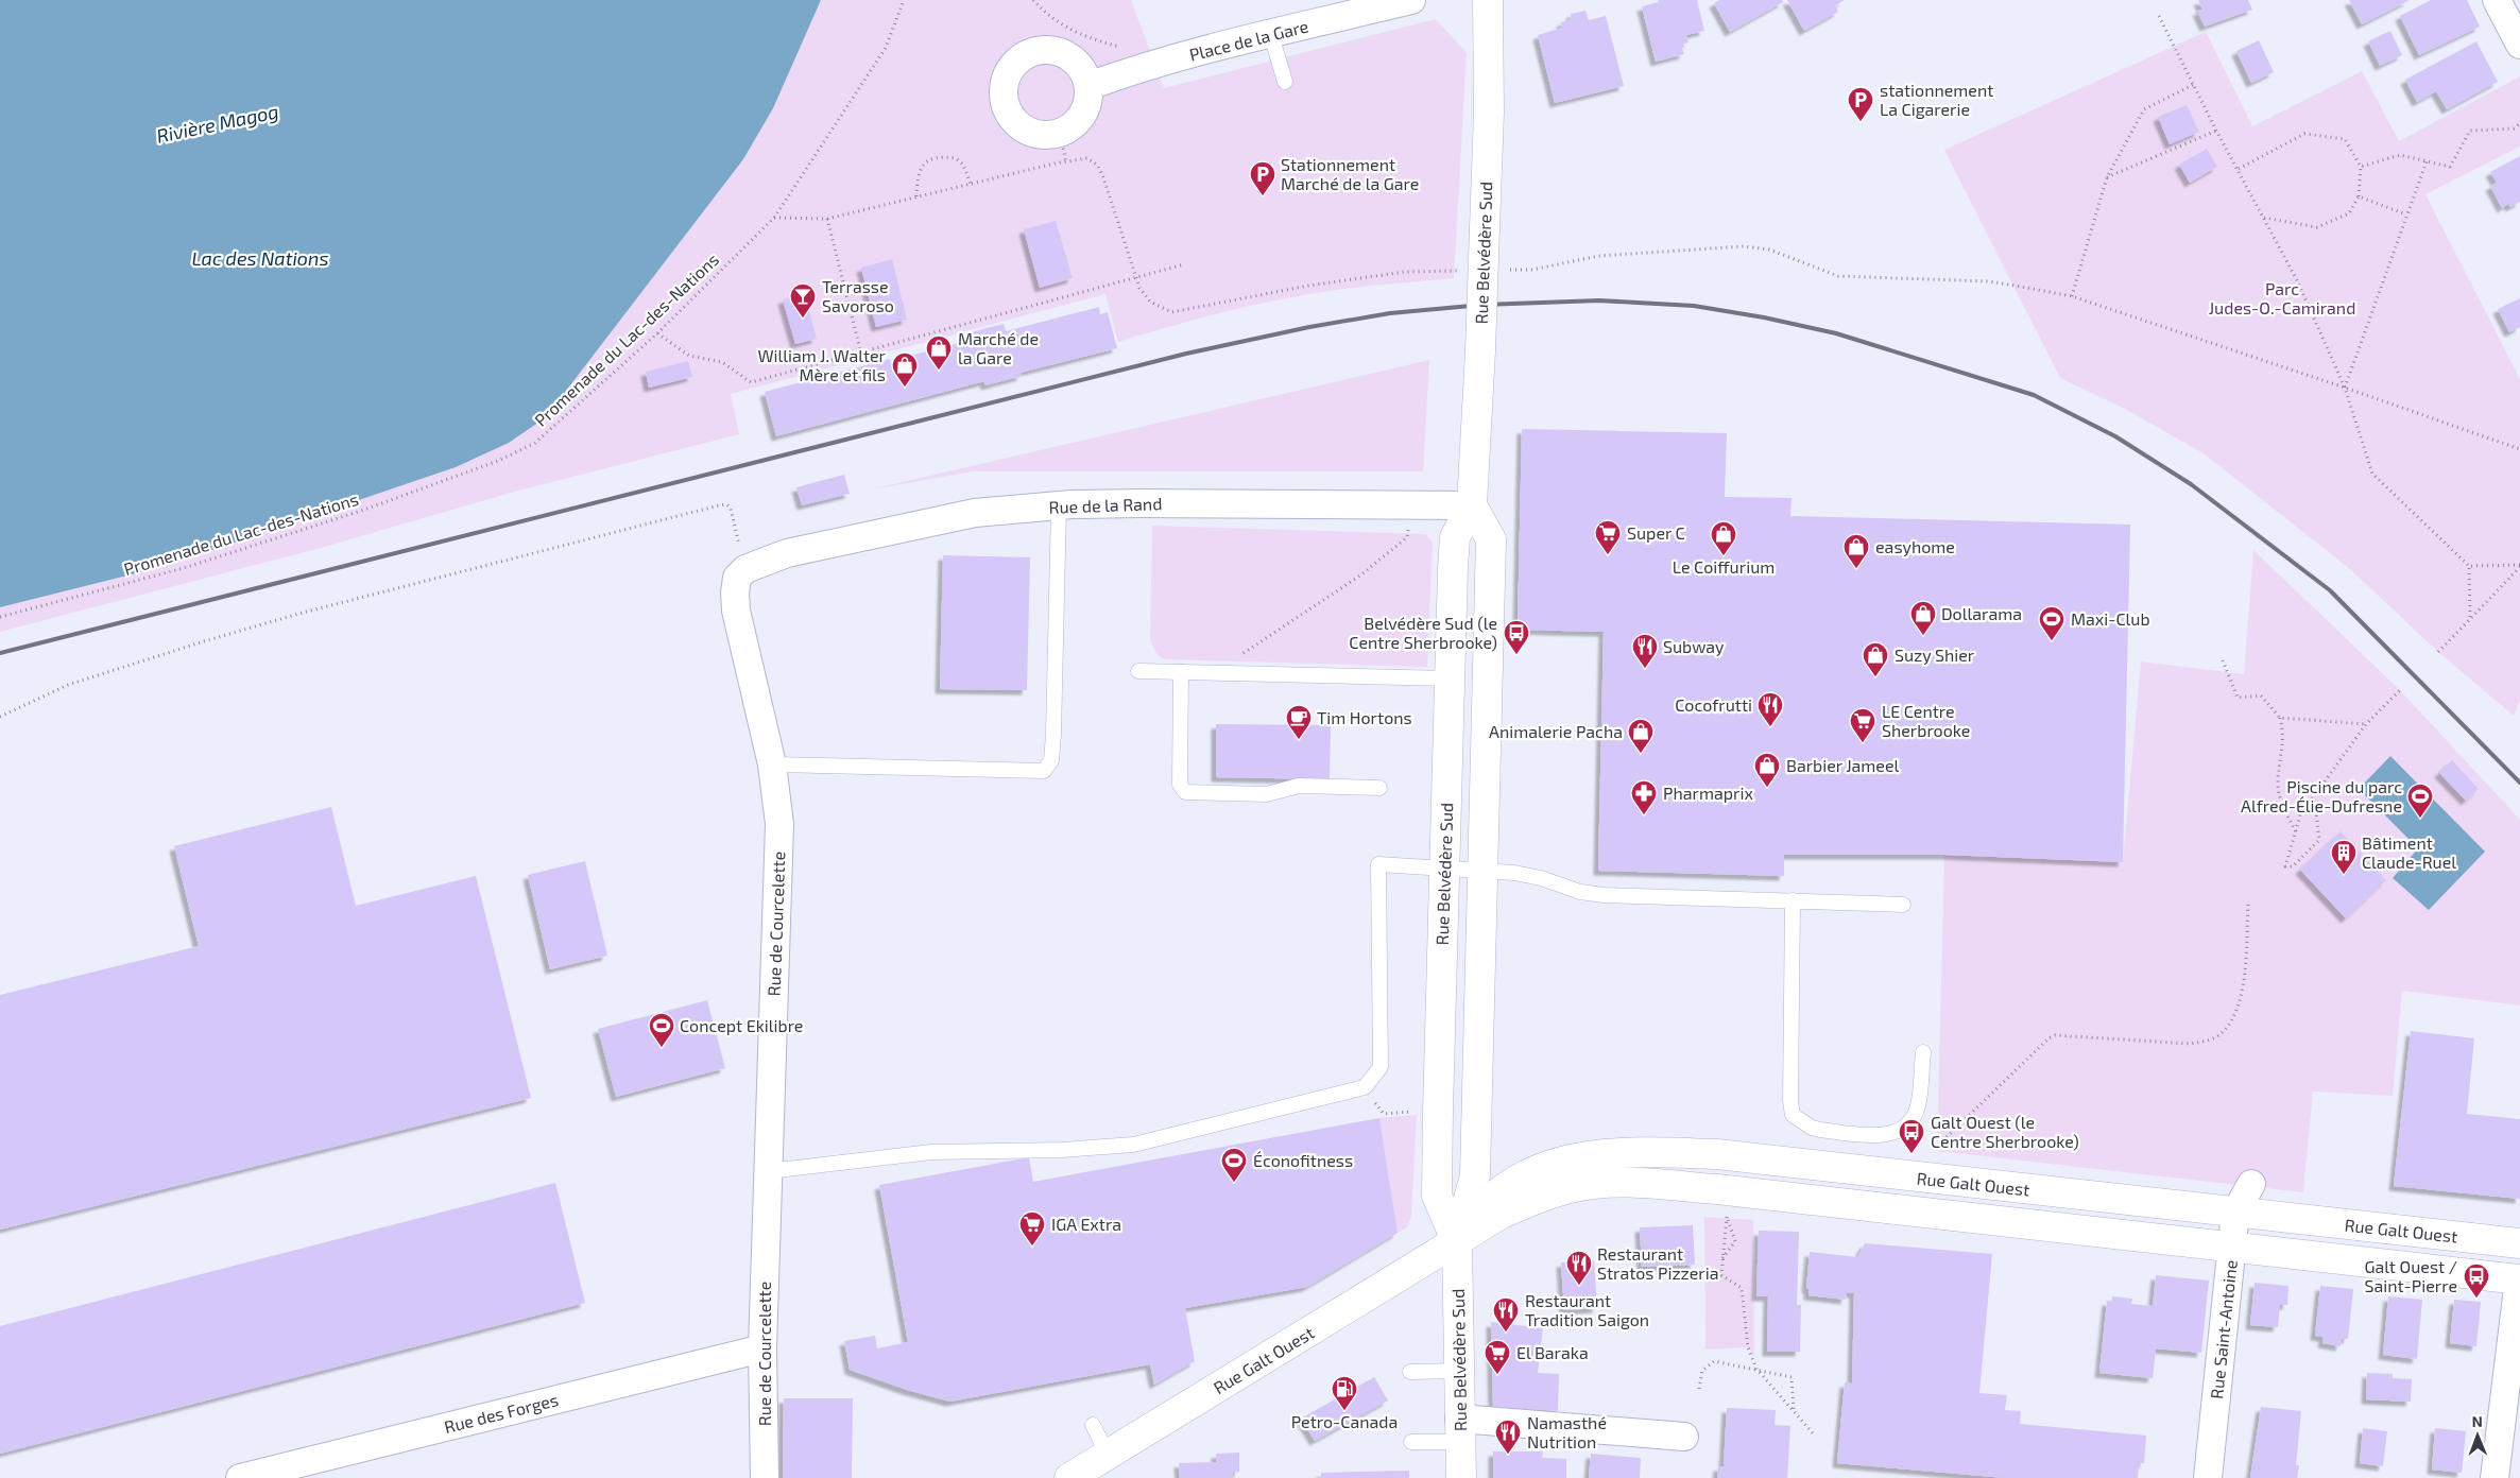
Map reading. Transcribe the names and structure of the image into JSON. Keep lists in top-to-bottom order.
{
  "streets": {
    "main road": ["Rue Belvédère Sud", "Rue Galt Ouest"],
    "street": [
      "Place de la Gare",
      "Rue de la Rand",
      "Rue de Courcelette",
      "Rue Saint-Antoine",
      "Rue des Forges"
    ],
    "path": ["Promenade du Lac-des-Nations"]
  },
  "crossings": [
    ["Rue Belvédère Sud", "Rue de la Rand"],
    ["Rue Belvédère Sud", "Rue Galt Ouest"],
    ["Rue de la Rand", "Rue de Courcelette"],
    ["Rue de Courcelette", "Rue des Forges"],
    ["Rue Galt Ouest", "Rue Saint-Antoine"]
  ],
  "water": ["Rivière Magog", "Lac des Nations"],
  "parks": ["Parc Judes-O.-Camirand"],
  "places": {
    "parking": ["stationnement La Cigarerie", "Stationnement Marché de la Gare"],
    "bar": ["Terrasse Savoroso"],
    "shop": [
      "Marché de la Gare",
      "William J. Walter Mère et fils",
      "Le Coiffurium",
      "easyhome",
      "Dollarama",
      "Suzy Shier",
      "Animalerie Pacha",
      "Barbier Jameel"
    ],
    "supermarket": [
      "Super C",
      "LE Centre Sherbrooke",
      "IGA Extra",
      "El Baraka"
    ],
    "sports": [
      "Maxi-Club",
      "Piscine du parc Alfred-Élie-Dufresne",
      "Concept Ekilibre",
      "Éconofitness"
    ],
    "bus stop": ["Belvédère Sud (le Centre Sherbrooke)", "Galt Ouest (le Centre Sherbrooke)", "Galt Ouest / Saint-Pierre"],
    "restaurant": [
      "Subway",
      "Cocofrutti",
      "Restaurant Stratos Pizzeria",
      "Restaurant Tradition Saigon",
      "Namasthé Nutrition"
    ],
    "cafe": ["Tim Hortons"],
    "pharmacy": ["Pharmaprix"],
    "building": ["Bâtiment Claude-Ruel"],
    "fuel station": ["Petro-Canada"]
  },
  "north": "top"
}
